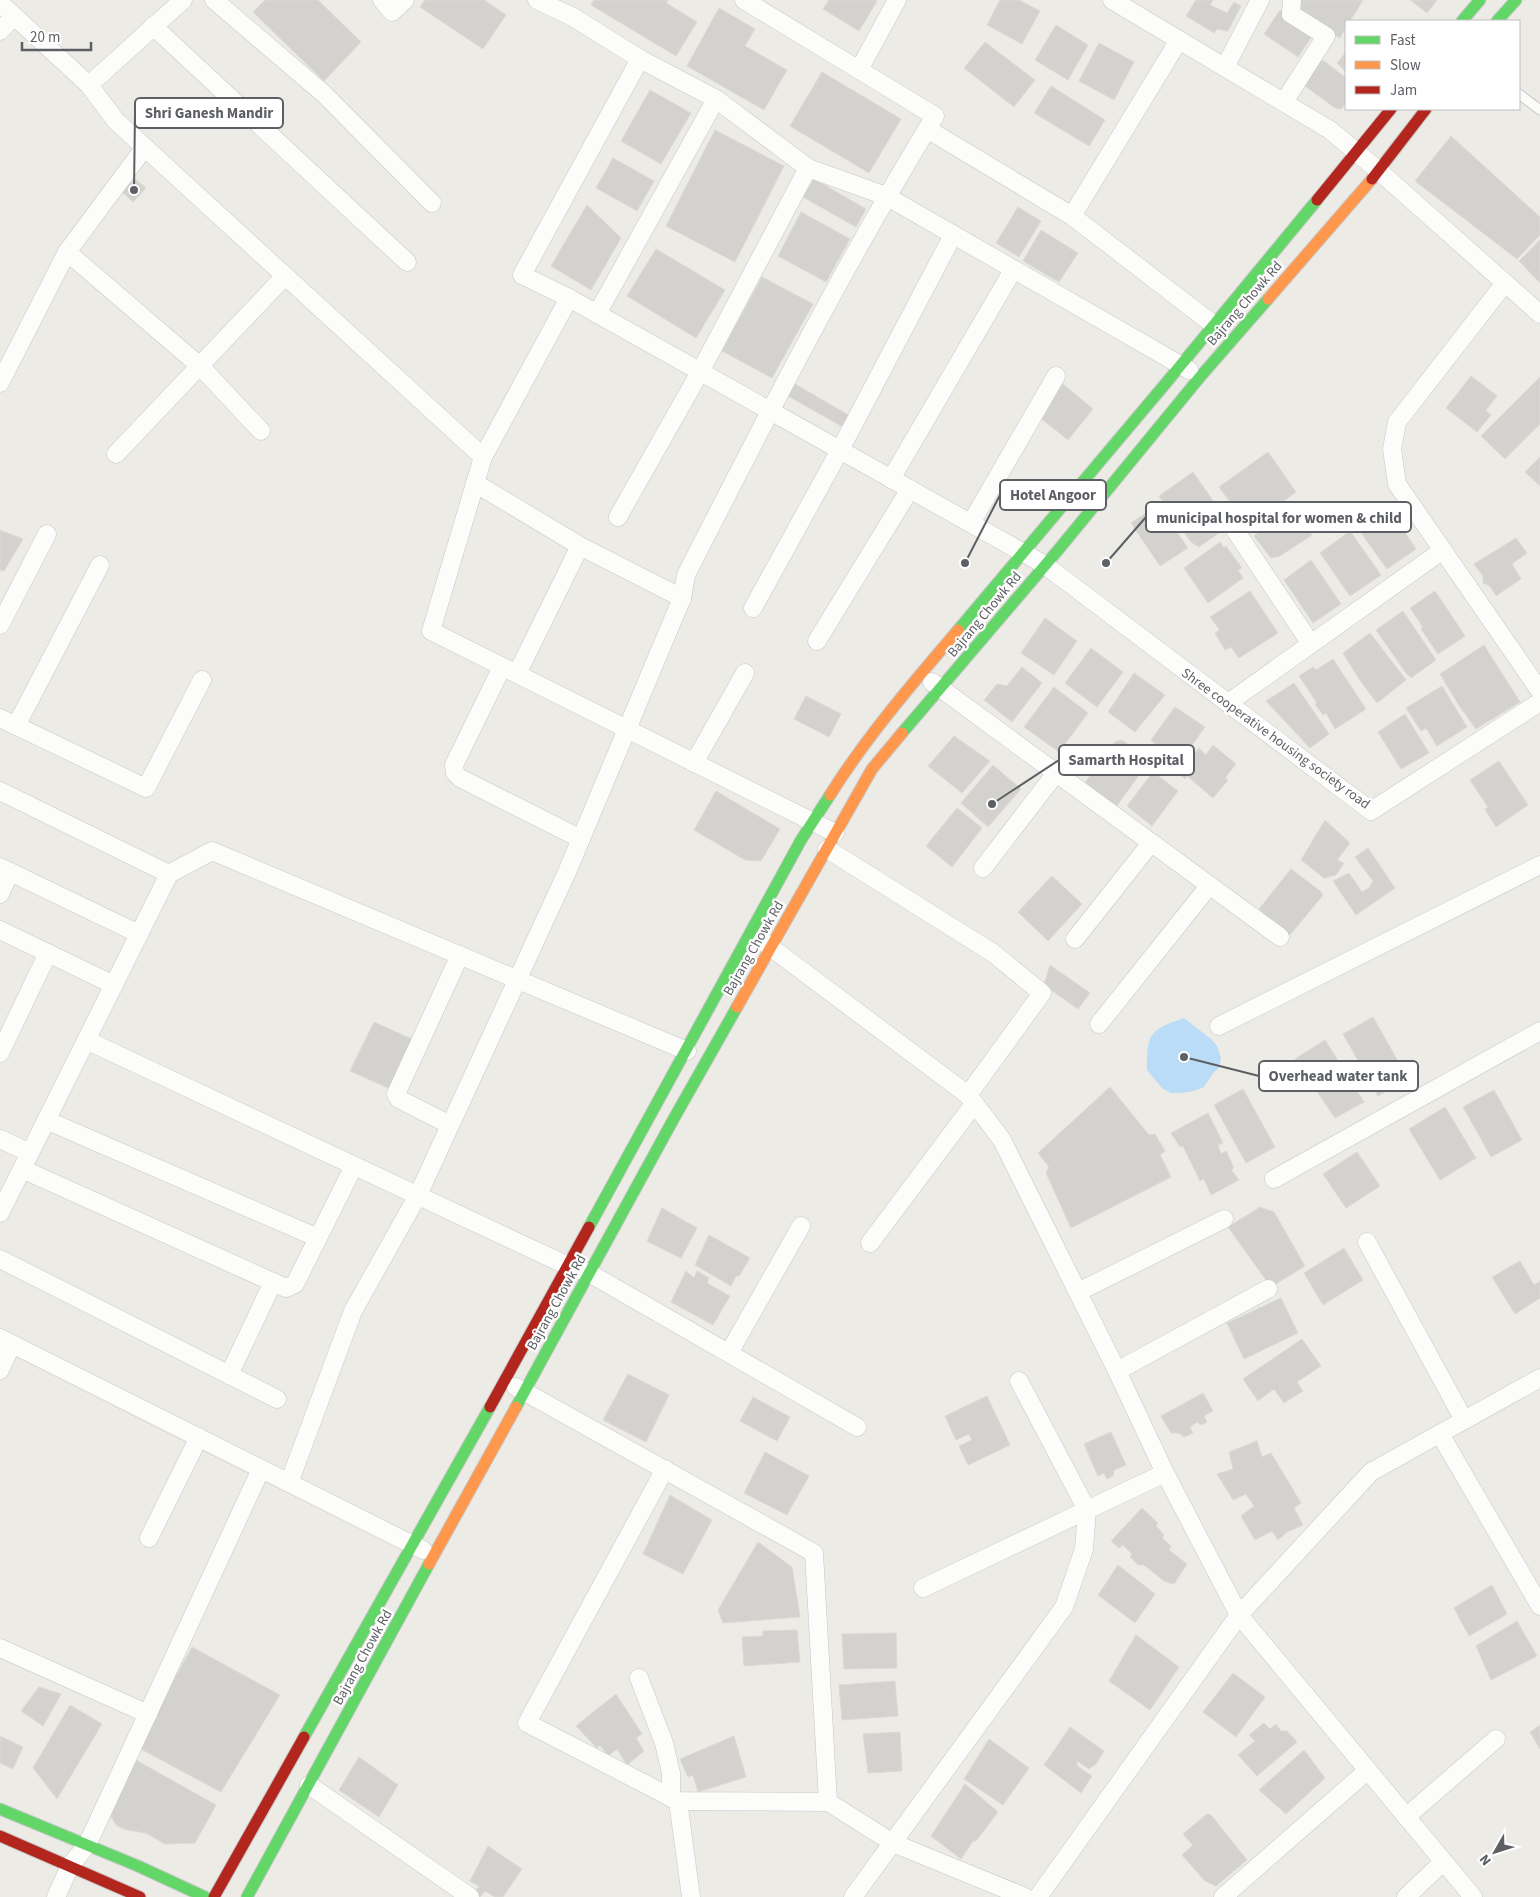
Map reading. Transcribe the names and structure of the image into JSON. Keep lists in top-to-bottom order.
{
  "streets": {
    "street": ["Bajrang Chowk Rd", "Shree cooperative housing society road"]
  },
  "crossings": [
    ["Bajrang Chowk Rd", "Shree cooperative housing society road"]
  ],
  "places": [
    "Shri Ganesh Mandir",
    "Hotel Angoor",
    "municipal hospital for women & child",
    "Samarth Hospital",
    "Overhead water tank"
  ],
  "legend": ["Fast", "Slow", "Jam"],
  "scale_bar": "20 m",
  "north": "bottom left"
}
